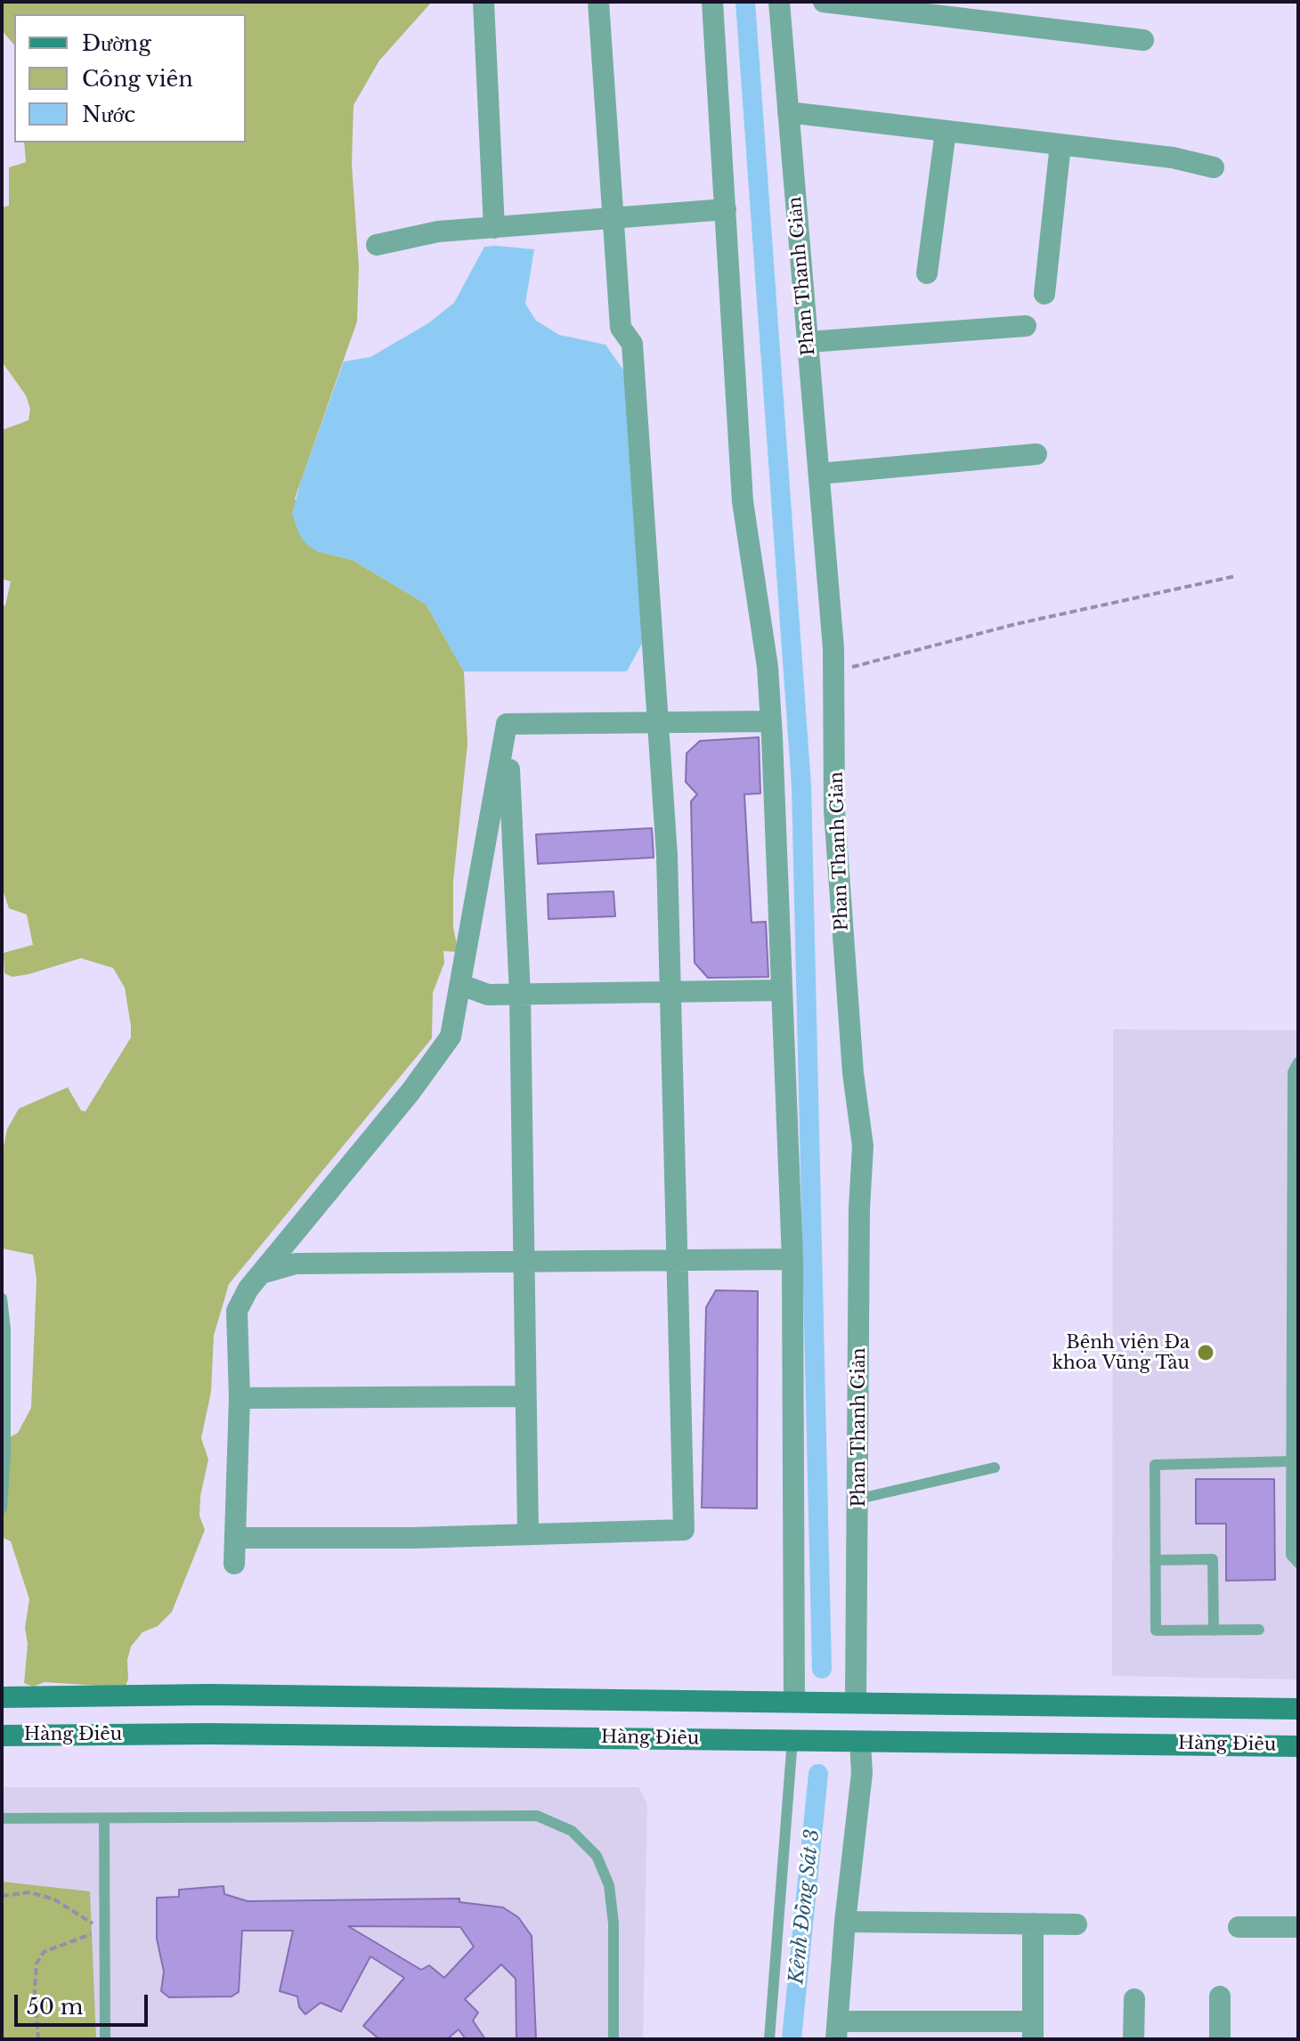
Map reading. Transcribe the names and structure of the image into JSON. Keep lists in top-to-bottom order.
{
  "streets": {
    "main road": ["Hàng Điều"],
    "street": ["Phan Thanh Giản"]
  },
  "crossings": [
    ["Phan Thanh Giản", "Hàng Điều"]
  ],
  "water": ["Kênh Đồng Sát 3"],
  "places": ["Bệnh viện Đa khoa Vũng Tàu"],
  "legend": ["Đường", "Công viên", "Nước"],
  "scale_bar": "50 m"
}
